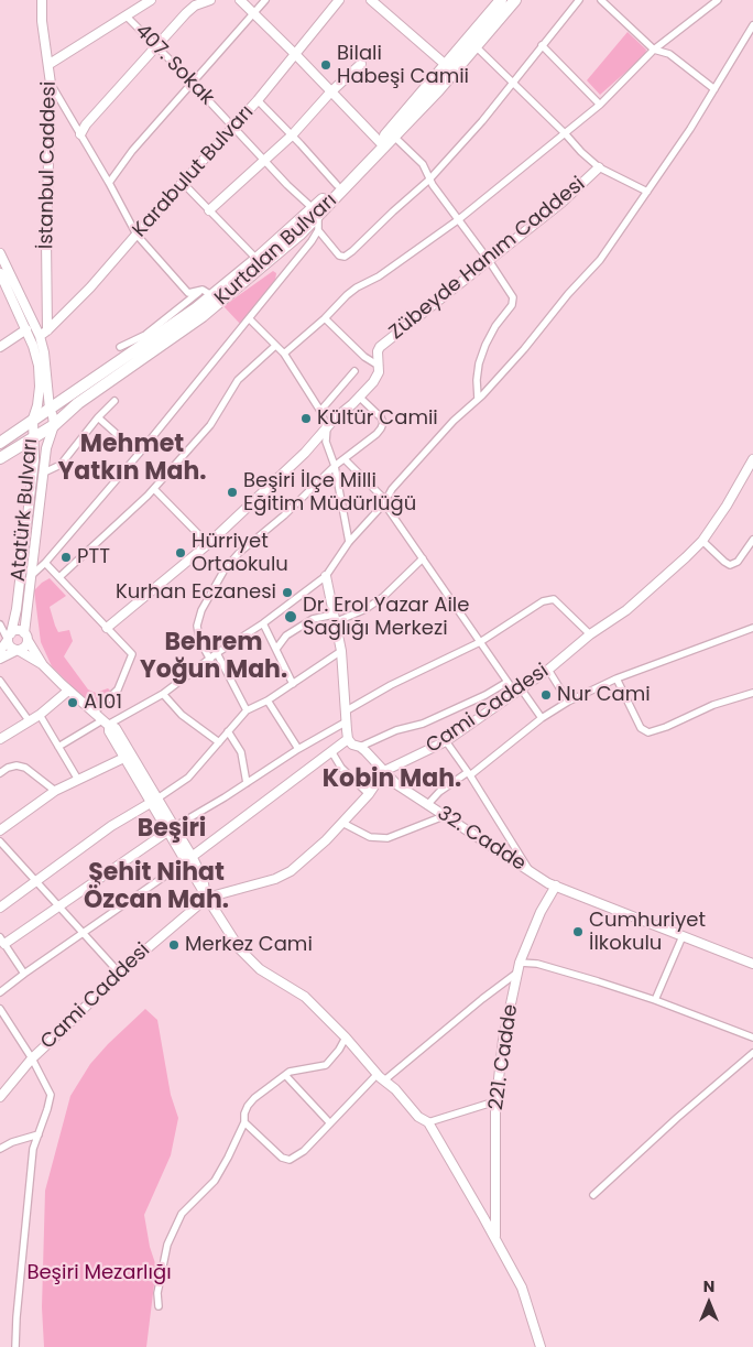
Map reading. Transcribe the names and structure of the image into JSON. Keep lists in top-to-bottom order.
{
  "streets": {
    "highway": ["Kurtalan Bulvarı"],
    "street": [
      "407. Sokak",
      "İstanbul Caddesi",
      "Karabulut Bulvarı",
      "Zübeyde Hanım Caddesi",
      "Atatürk Bulvarı",
      "Cami Caddesi",
      "32. Cadde",
      "221. Cadde"
    ]
  },
  "crossings": [
    ["407. Sokak", "Karabulut Bulvarı"],
    ["407. Sokak", "Kurtalan Bulvarı"],
    ["İstanbul Caddesi", "Karabulut Bulvarı"],
    ["Karabulut Bulvarı", "Atatürk Bulvarı"],
    ["Kurtalan Bulvarı", "Atatürk Bulvarı"],
    ["Cami Caddesi", "32. Cadde"],
    ["32. Cadde", "221. Cadde"]
  ],
  "districts": [
    "Mehmet Yatkın Mah.",
    "Behrem Yoğun Mah.",
    "Kobin Mah.",
    "Beşiri",
    "Şehit Nihat Özcan Mah."
  ],
  "parks": ["Beşiri Mezarlığı"],
  "places": [
    "Bilali Habeşi Camii",
    "Kültür Camii",
    "Beşiri İlçe Milli Eğitim Müdürlüğü",
    "Hürriyet Ortaokulu",
    "PTT",
    "Kurhan Eczanesi",
    "Dr. Erol Yazar Aile Sağlığı Merkezi",
    "Nur Cami",
    "A101",
    "Cumhuriyet İlkokulu",
    "Merkez Cami"
  ],
  "north": "top"
}
